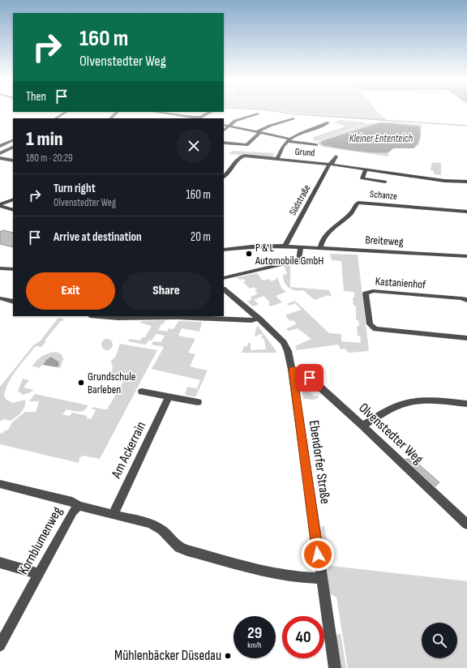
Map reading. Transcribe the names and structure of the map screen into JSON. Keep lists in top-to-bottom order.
{
  "streets": {
    "street": [
      "Grund",
      "Schanze",
      "Südstraße",
      "Breiteweg",
      "Kastanienhof",
      "Olvenstedter Weg",
      "Am Ackerrain",
      "Ebendorfer Straße",
      "Kornblumenweg"
    ]
  },
  "crossings": [
    ["Grund", "Südstraße"],
    ["Schanze", "Breiteweg"],
    ["Südstraße", "Breiteweg"],
    ["Olvenstedter Weg", "Ebendorfer Straße"],
    ["Am Ackerrain", "Kornblumenweg"],
    ["Ebendorfer Straße", "Kornblumenweg"]
  ],
  "water": ["Kleiner Ententeich"],
  "places": ["P & L Automobile GmbH", "Grundschule Barleben", "Mühlenbäcker Düsedau"],
  "page": {
    "turn": ["160 m", "Olvenstedter Weg"],
    "then": "Then",
    "heading": ["1 min", "180 m · 20:29"],
    "list": [
      {
        "name": "Turn right",
        "note": "Olvenstedter Weg",
        "value": "160 m"
      },
      {
        "name": "Arrive at destination",
        "value": "20 m"
      }
    ],
    "buttons": ["Exit", "Share"],
    "speed": "29 km/h",
    "limit": "40"
  }
}
